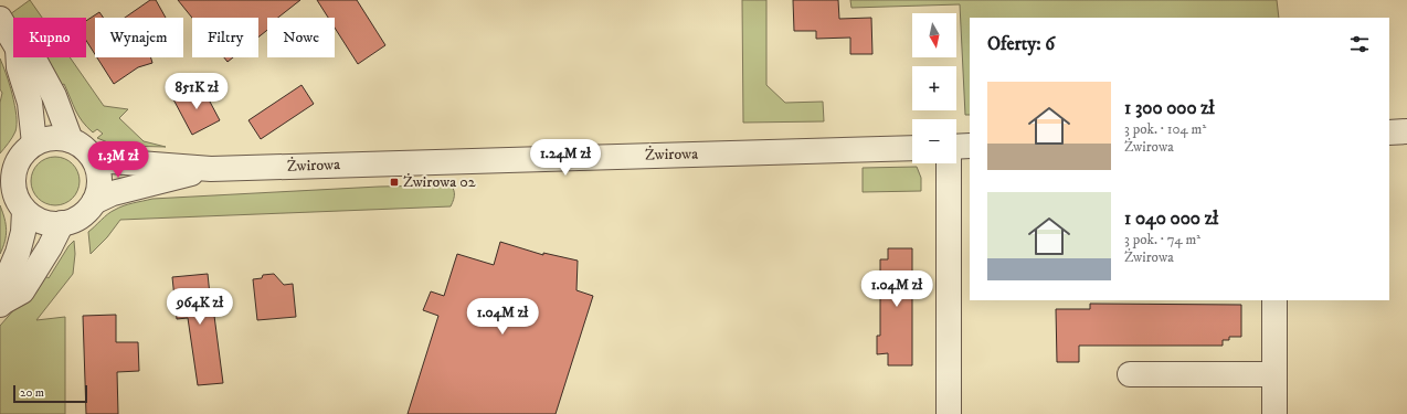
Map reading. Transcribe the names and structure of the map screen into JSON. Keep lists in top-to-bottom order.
{
  "streets": {
    "street": ["Żwirowa"]
  },
  "places": {
    "transit": ["Żwirowa 02"]
  },
  "scale_bar": "20 m",
  "north": "bottom",
  "page": {
    "map_buttons": ["+", "−"],
    "chip": [
      "Kupno",
      "Wynajem",
      "Filtry",
      "Nowe"
    ],
    "heading": "Oferty: 6",
    "list": [
      {
        "name": "1 300 000 zł",
        "note": "3 pok. · 104 m² · Żwirowa"
      },
      {
        "name": "1 040 000 zł",
        "note": "3 pok. · 74 m² · Żwirowa"
      }
    ],
    "price": [
      "851K zł",
      "1.24M zł",
      "1.3M zł",
      "1.04M zł",
      "964K zł",
      "1.04M zł"
    ],
    "scale": "20 m"
  }
}
